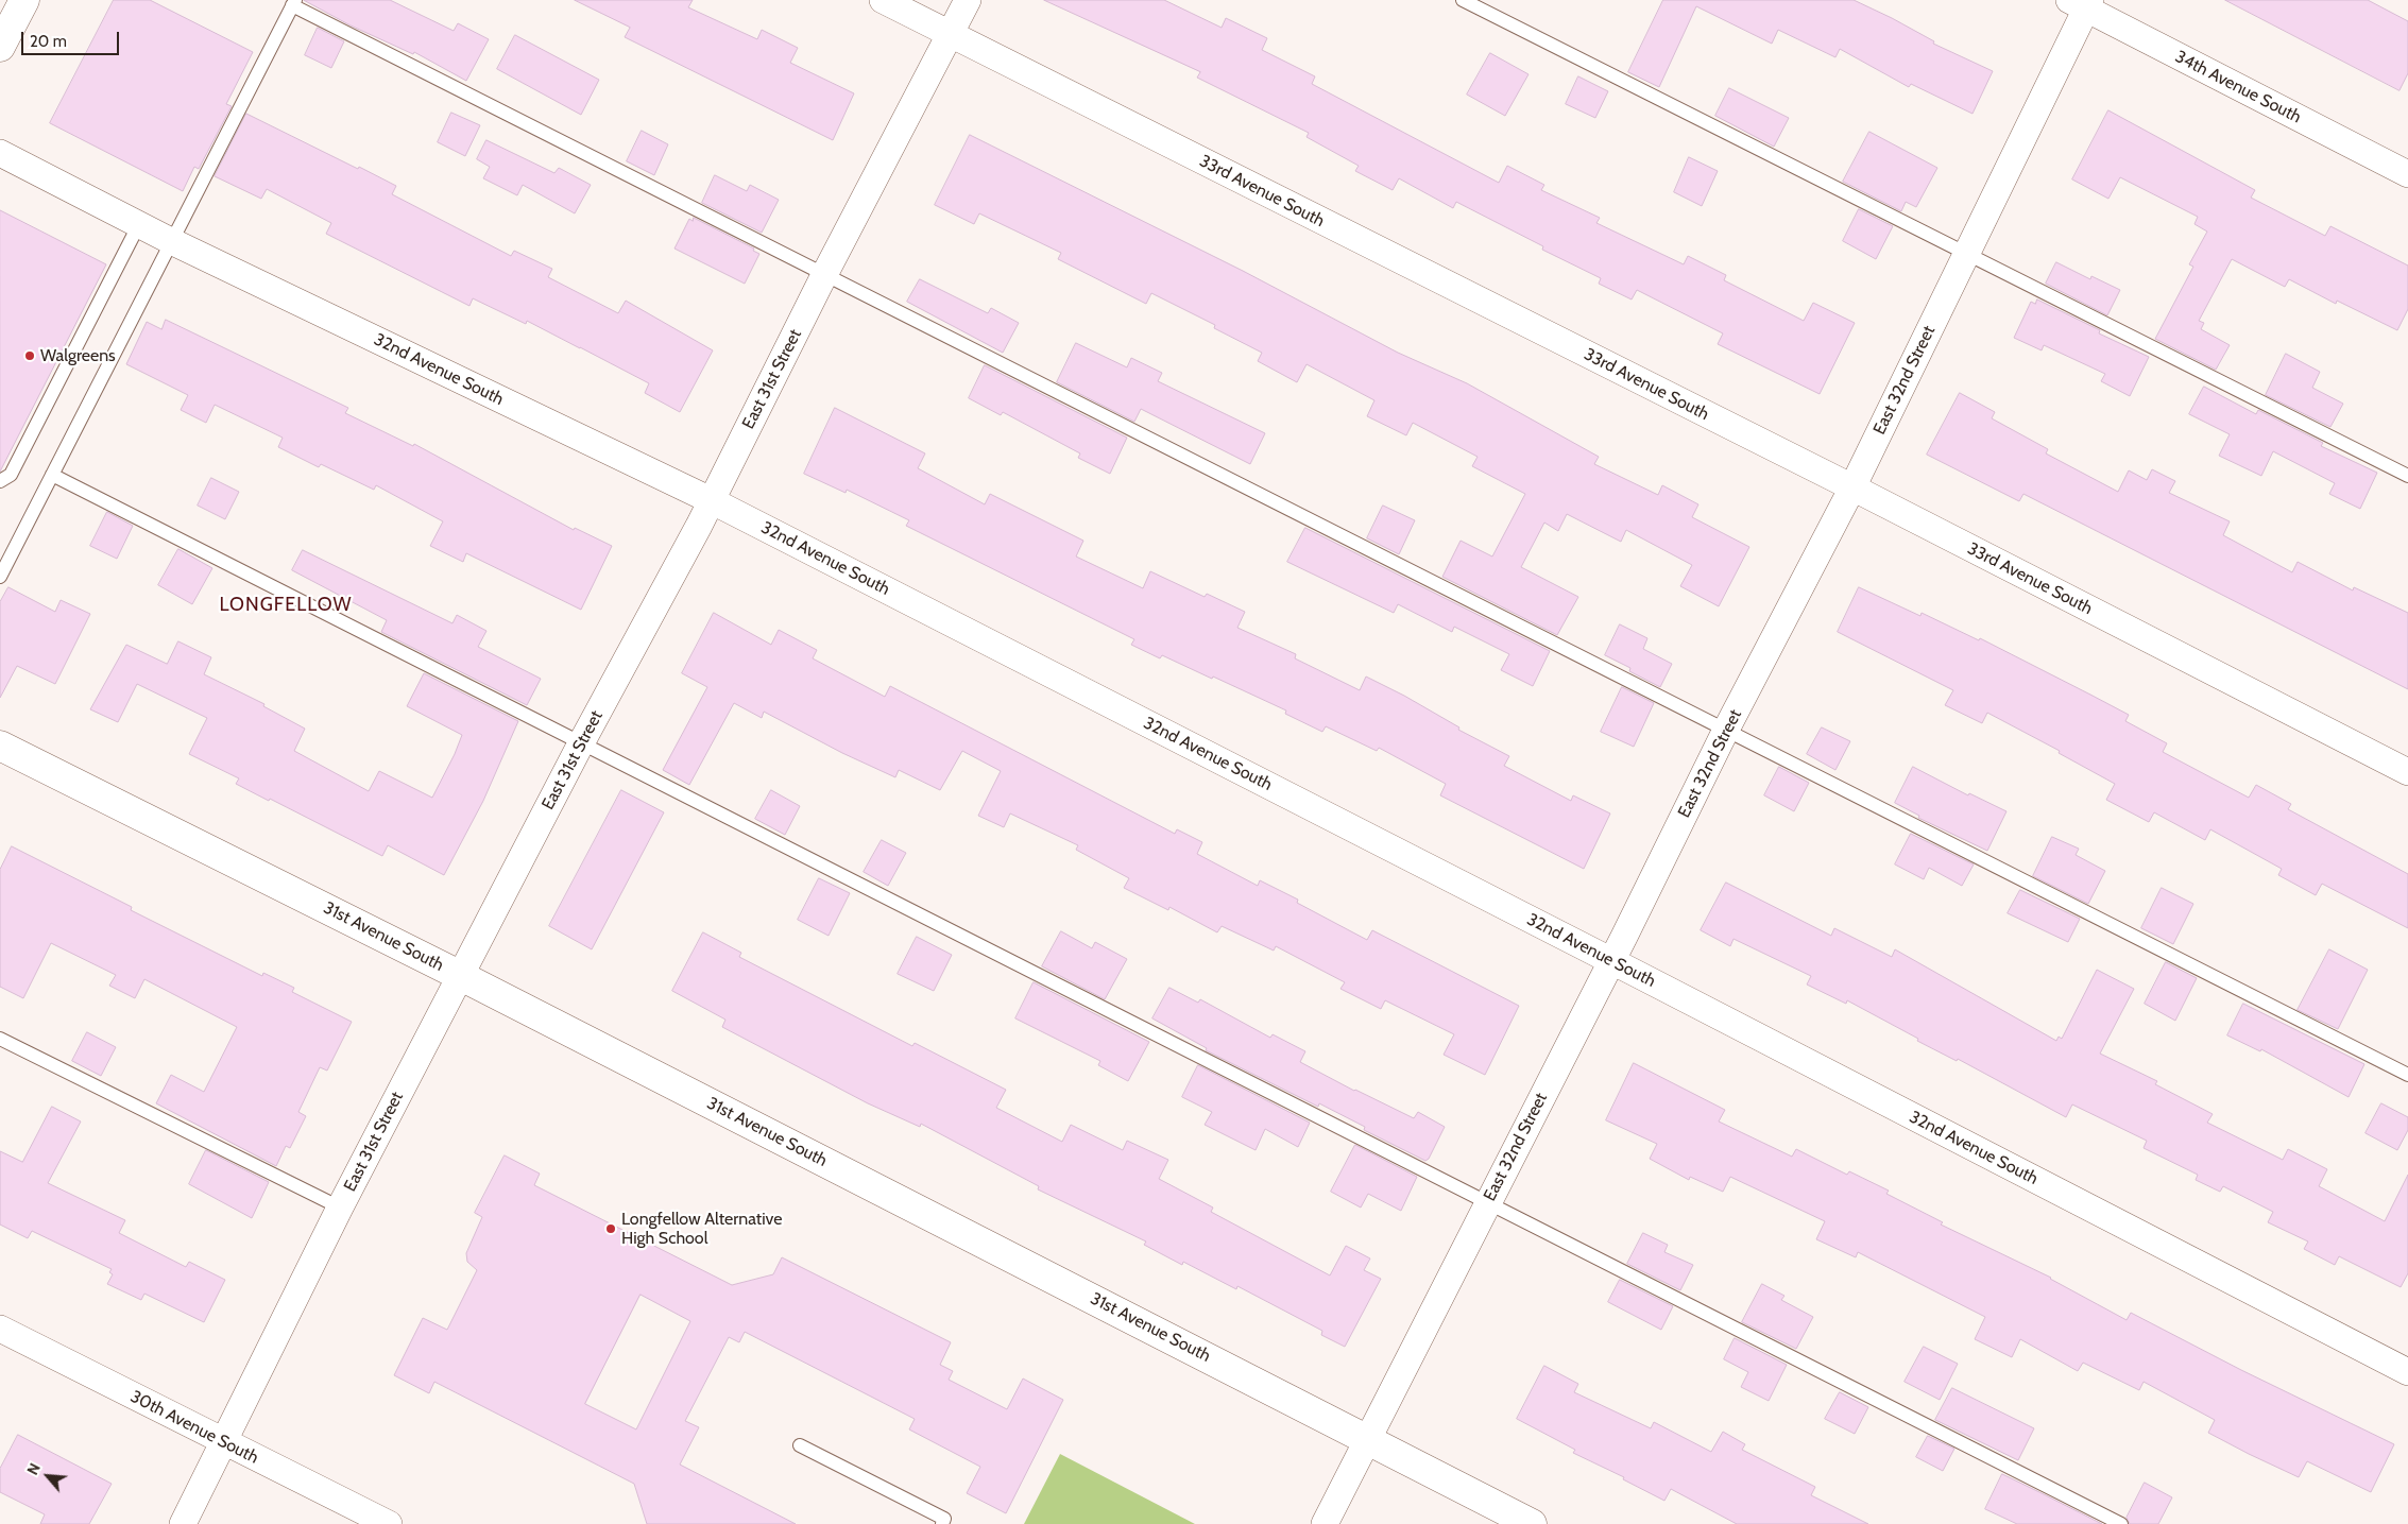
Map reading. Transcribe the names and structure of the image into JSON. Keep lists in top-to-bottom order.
{
  "streets": {
    "street": [
      "34th Avenue South",
      "33rd Avenue South",
      "32nd Avenue South",
      "East 31st Street",
      "East 32nd Street",
      "31st Avenue South",
      "30th Avenue South"
    ]
  },
  "crossings": [
    ["34th Avenue South", "East 32nd Street"],
    ["33rd Avenue South", "East 31st Street"],
    ["33rd Avenue South", "East 32nd Street"],
    ["32nd Avenue South", "East 31st Street"],
    ["32nd Avenue South", "East 32nd Street"],
    ["East 31st Street", "31st Avenue South"],
    ["East 31st Street", "30th Avenue South"],
    ["East 32nd Street", "31st Avenue South"]
  ],
  "districts": ["LONGFELLOW"],
  "places": ["Walgreens", "Longfellow Alternative High School"],
  "scale_bar": "20 m",
  "north": "top left"
}
